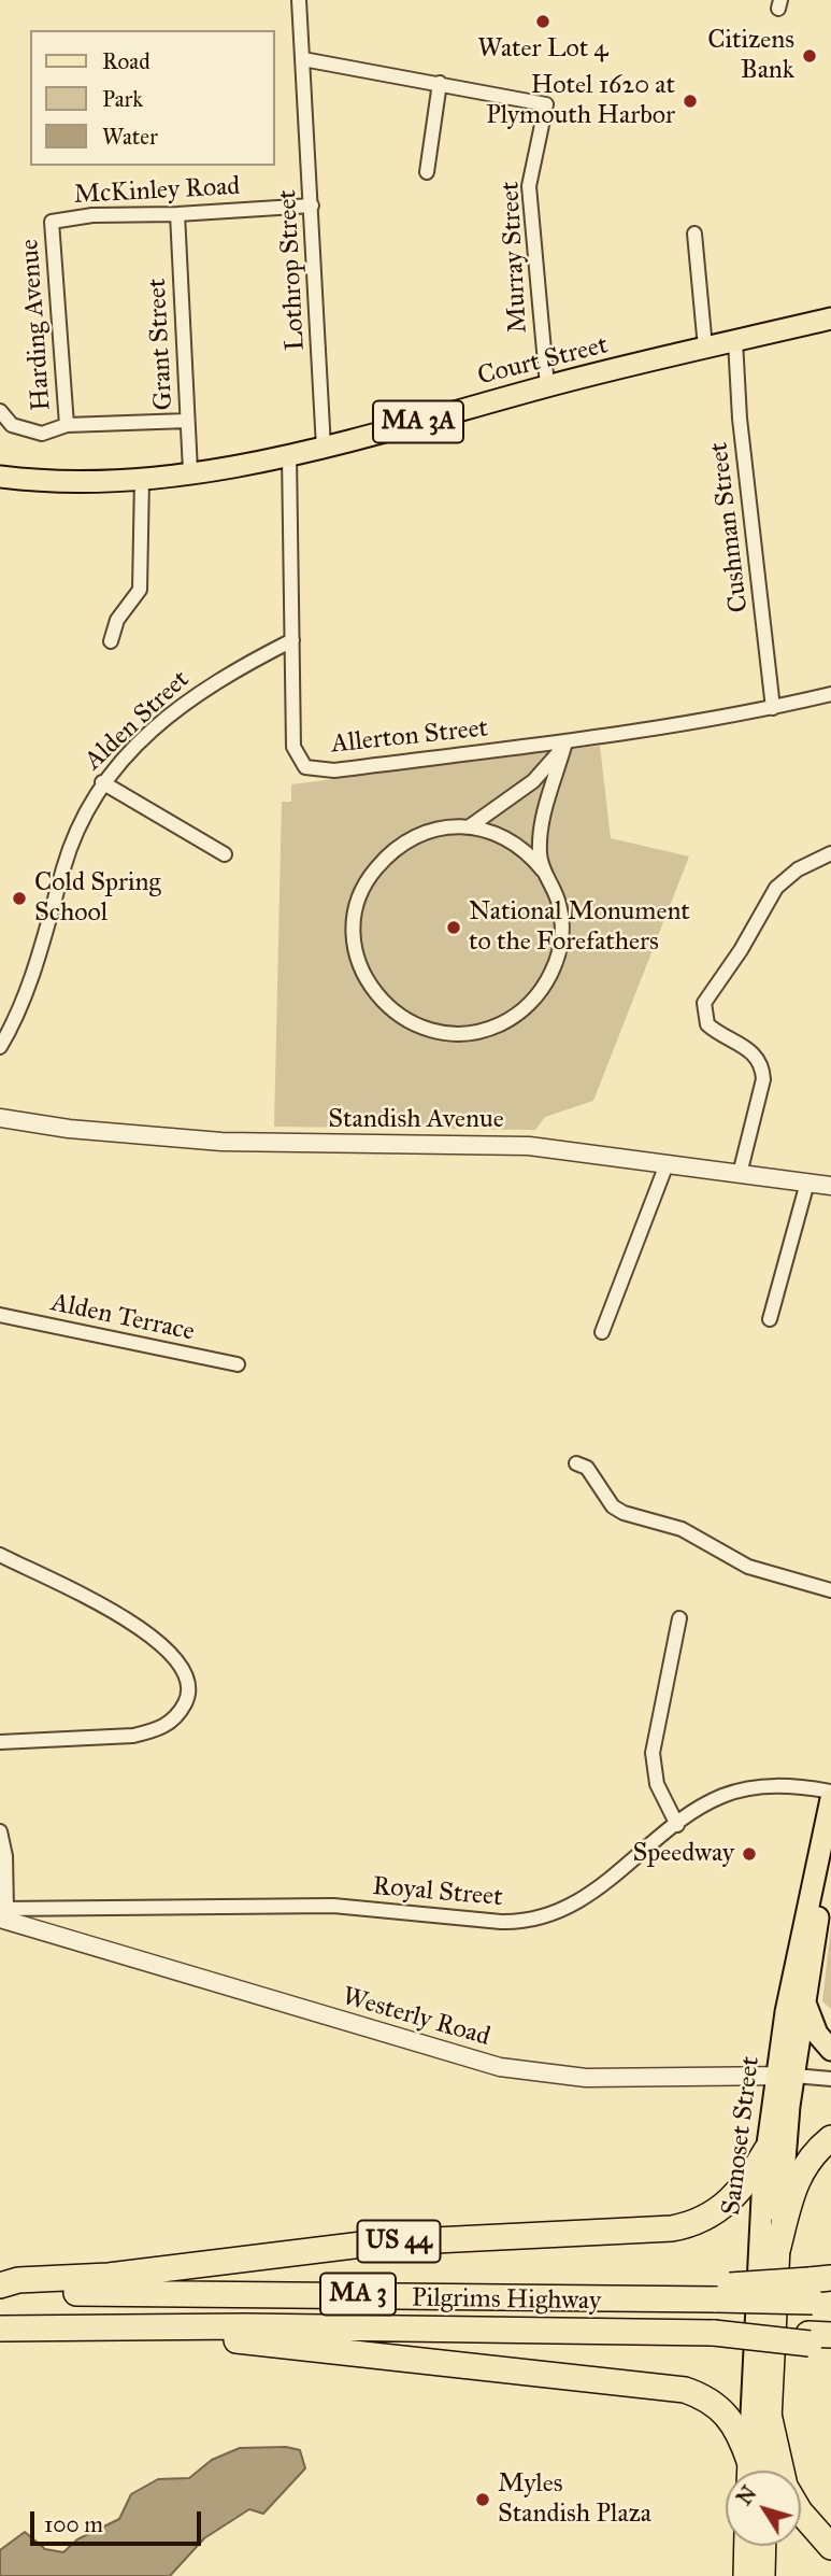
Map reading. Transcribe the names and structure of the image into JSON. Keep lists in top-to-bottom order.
{
  "streets": {
    "highway": [
      "Samoset Street",
      "US 44",
      "MA 3",
      "Pilgrims Highway"
    ],
    "main road": ["Court Street", "MA 3A"],
    "street": [
      "McKinley Road",
      "Murray Street",
      "Lothrop Street",
      "Harding Avenue",
      "Grant Street",
      "Cushman Street",
      "Alden Street",
      "Allerton Street",
      "Standish Avenue",
      "Alden Terrace",
      "Royal Street",
      "Westerly Road"
    ]
  },
  "crossings": [
    ["McKinley Road", "Lothrop Street"],
    ["McKinley Road", "Harding Avenue"],
    ["McKinley Road", "Grant Street"],
    ["Murray Street", "Lothrop Street"],
    ["Murray Street", "Court Street"],
    ["Lothrop Street", "Court Street"],
    ["Grant Street", "Court Street"],
    ["Court Street", "Cushman Street"],
    ["Court Street", "Allerton Street"],
    ["Cushman Street", "Allerton Street"],
    ["Alden Street", "Allerton Street"],
    ["Royal Street", "Westerly Road"],
    ["Westerly Road", "Samoset Street"],
    ["Samoset Street", "US 44"]
  ],
  "places": [
    "Water Lot 4",
    "Citizens Bank",
    "Hotel 1620 at Plymouth Harbor",
    "Cold Spring School",
    "National Monument to the Forefathers",
    "Speedway",
    "Myles Standish Plaza"
  ],
  "legend": ["Road", "Park", "Water"],
  "scale_bar": "100 m",
  "north": "top left"
}
